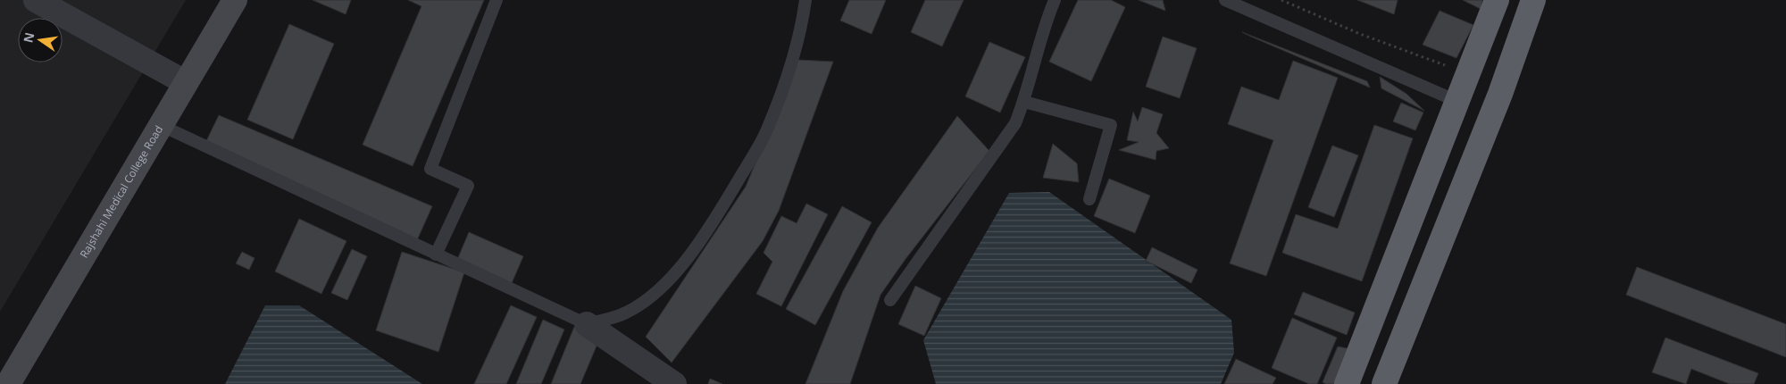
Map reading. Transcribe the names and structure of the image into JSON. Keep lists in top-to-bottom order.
{
  "streets": {
    "main road": ["Rajshahi Medical College Road"]
  },
  "north": "left"
}
